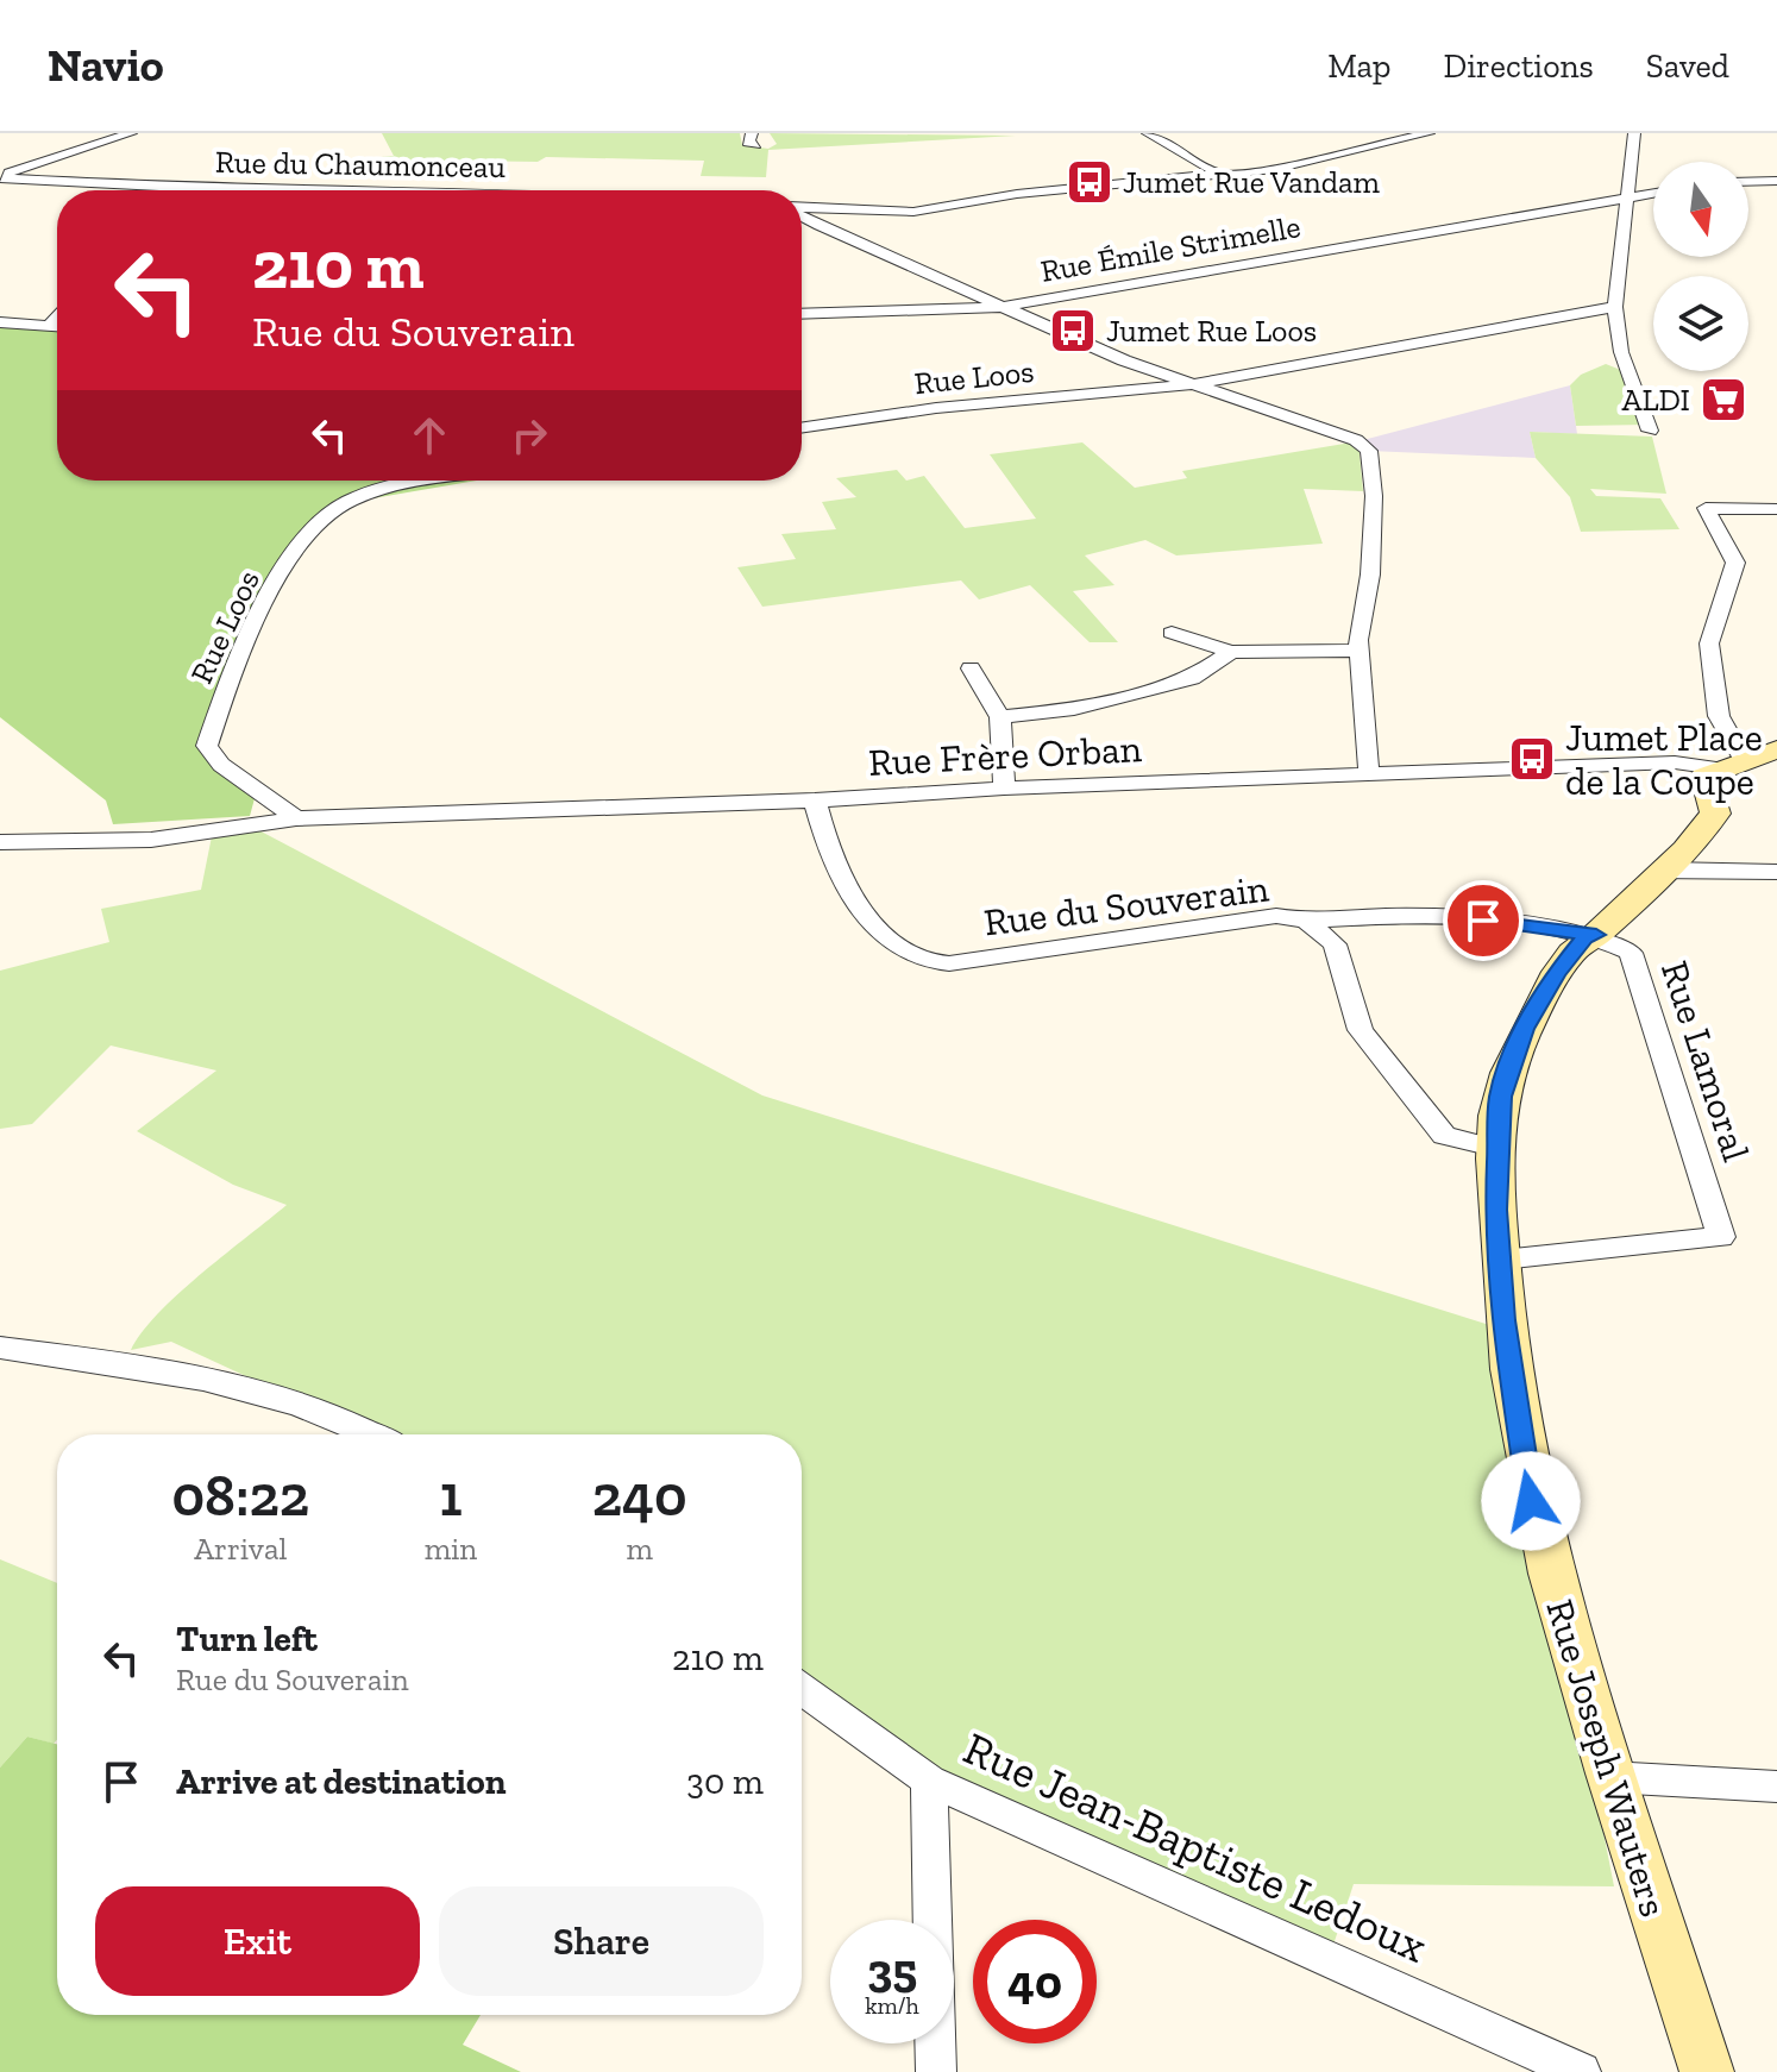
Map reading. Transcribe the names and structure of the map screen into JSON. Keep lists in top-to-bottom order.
{
  "streets": {
    "street": [
      "Rue du Chaumonceau",
      "Rue Émile Strimelle",
      "Rue Loos",
      "Rue Frère Orban",
      "Rue du Souverain",
      "Rue Lamoral",
      "Rue Joseph Wauters",
      "Rue Jean-Baptiste Ledoux"
    ]
  },
  "crossings": [
    ["Rue Loos", "Rue Frère Orban"],
    ["Rue Frère Orban", "Rue du Souverain"],
    ["Rue Frère Orban", "Rue Joseph Wauters"],
    ["Rue du Souverain", "Rue Lamoral"],
    ["Rue du Souverain", "Rue Joseph Wauters"],
    ["Rue Lamoral", "Rue Joseph Wauters"]
  ],
  "places": {
    "bus stop": ["Jumet Rue Vandam", "Jumet Rue Loos", "Jumet Place de la Coupe"],
    "supermarket": ["ALDI"]
  },
  "north": "bottom",
  "page": {
    "header": "Navio",
    "nav": ["Map", "Directions", "Saved"],
    "turn": ["210 m", "Rue du Souverain"],
    "eta": [
      "08:22",
      "Arrival",
      "1",
      "min",
      "240",
      "m"
    ],
    "list": [
      {
        "name": "Turn left",
        "note": "Rue du Souverain",
        "value": "210 m"
      },
      {
        "name": "Arrive at destination",
        "value": "30 m"
      }
    ],
    "buttons": ["Exit", "Share"],
    "speed": "35 km/h",
    "limit": "40"
  }
}
